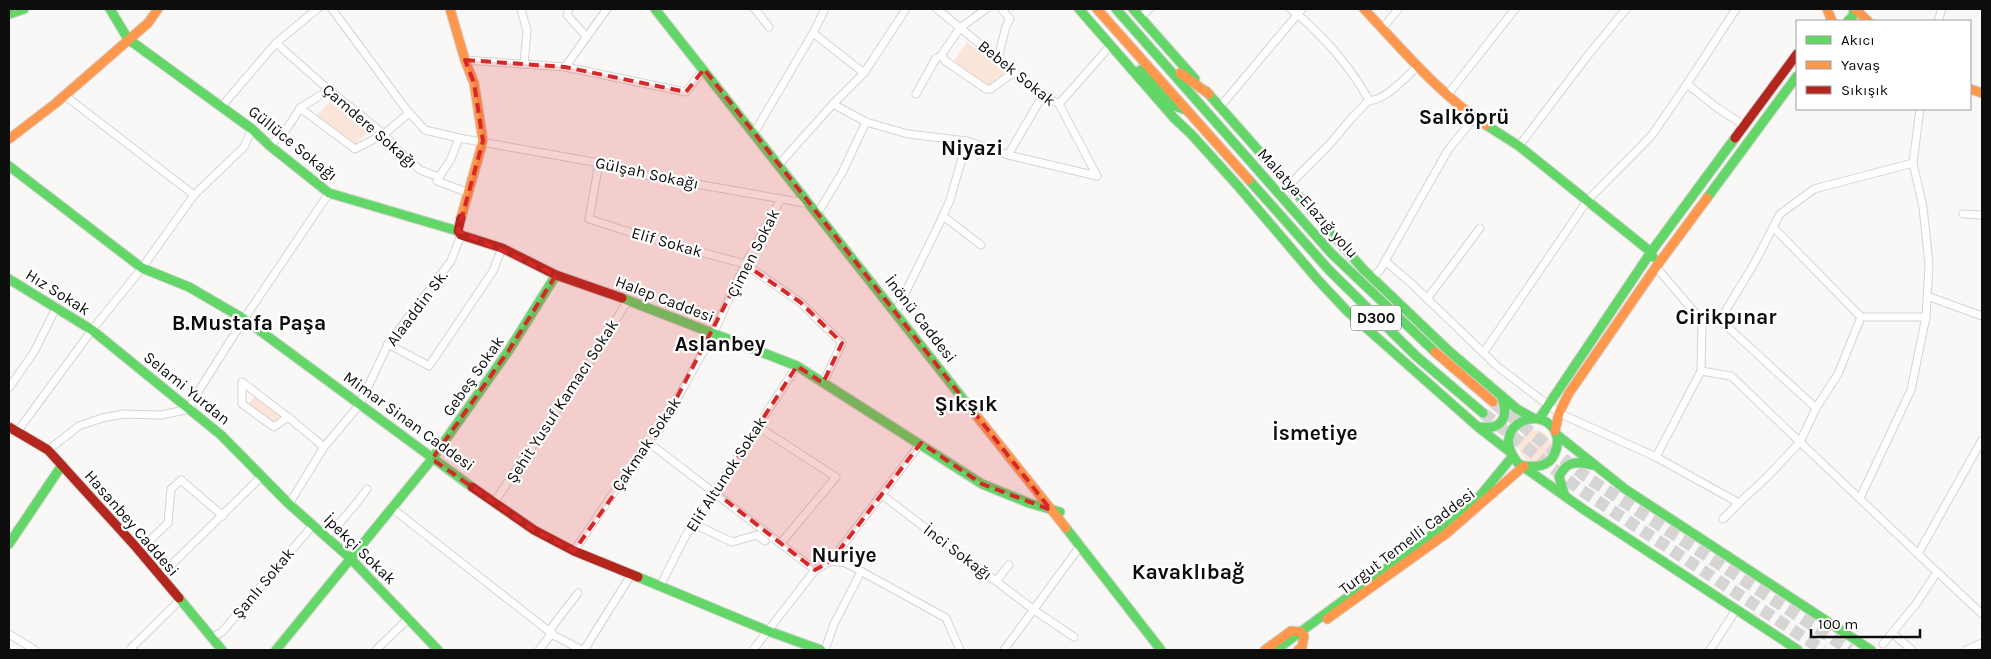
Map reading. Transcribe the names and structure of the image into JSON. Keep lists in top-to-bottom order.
{
  "streets": {
    "main road": [
      "Güllüce Sokağı",
      "Malatya-Elazığ yolu",
      "Hız Sokak",
      "Halep Caddesi",
      "D300",
      "İnönü Caddesi",
      "Gebeş Sokak",
      "Selami Yurdan",
      "Mimar Sinan Caddesi",
      "Hasanbey Caddesi",
      "Turgut Temelli Caddesi",
      "İpekçi Sokak"
    ],
    "street": [
      "Bebek Sokak",
      "Çamdere Sokağı",
      "Gülşah Sokağı",
      "Elif Sokak",
      "Çimen Sokak",
      "Alaaddin Sk.",
      "Şehit Yusuf Kamacı Sokak",
      "Çakmak Sokak",
      "Elif Altunok Sokak",
      "İnci Sokağı",
      "Şanlı Sokak"
    ]
  },
  "crossings": [
    ["Güllüce Sokağı", "Halep Caddesi"],
    ["Güllüce Sokağı", "Alaaddin Sk."],
    ["Gülşah Sokağı", "Elif Sokak"],
    ["Gülşah Sokağı", "Çimen Sokak"],
    ["Gülşah Sokağı", "İnönü Caddesi"],
    ["Elif Sokak", "Çimen Sokak"],
    ["Elif Sokak", "Halep Caddesi"],
    ["Çimen Sokak", "Halep Caddesi"],
    ["Çimen Sokak", "Çakmak Sokak"],
    ["Hız Sokak", "Selami Yurdan"],
    ["Halep Caddesi", "Alaaddin Sk."],
    ["Halep Caddesi", "İnönü Caddesi"],
    ["Halep Caddesi", "Gebeş Sokak"],
    ["Halep Caddesi", "Şehit Yusuf Kamacı Sokak"],
    ["Halep Caddesi", "Çakmak Sokak"],
    ["Halep Caddesi", "Elif Altunok Sokak"],
    ["Alaaddin Sk.", "Mimar Sinan Caddesi"],
    ["Alaaddin Sk.", "İpekçi Sokak"],
    ["Gebeş Sokak", "Mimar Sinan Caddesi"],
    ["Gebeş Sokak", "İpekçi Sokak"],
    ["Selami Yurdan", "İpekçi Sokak"],
    ["Şehit Yusuf Kamacı Sokak", "Mimar Sinan Caddesi"],
    ["Mimar Sinan Caddesi", "Çakmak Sokak"],
    ["Mimar Sinan Caddesi", "Elif Altunok Sokak"],
    ["Hasanbey Caddesi", "Şanlı Sokak"],
    ["İpekçi Sokak", "Şanlı Sokak"]
  ],
  "districts": [
    "Salköprü",
    "Niyazi",
    "Cirikpınar",
    "B.Mustafa Paşa",
    "Aslanbey",
    "Şıkşık",
    "İsmetiye",
    "Nuriye",
    "Kavaklıbağ"
  ],
  "legend": ["Akıcı", "Yavaş", "Sıkışık"],
  "scale_bar": "100 m"
}
